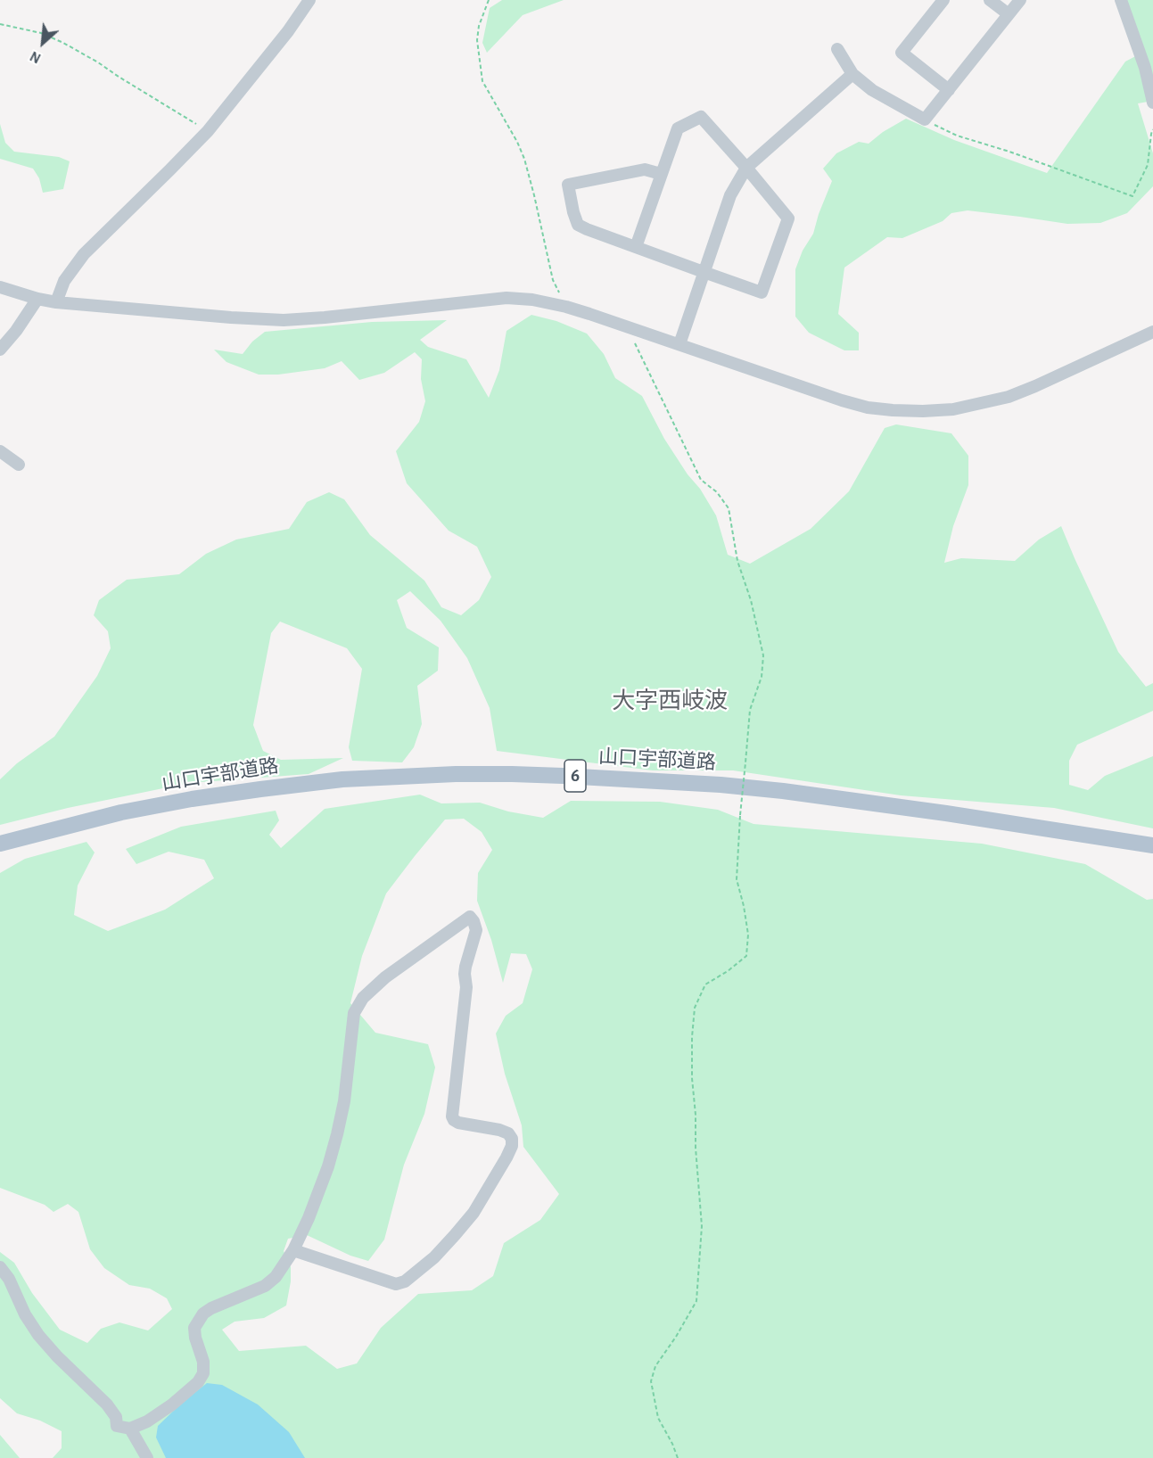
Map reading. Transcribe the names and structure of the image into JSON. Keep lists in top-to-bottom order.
{
  "streets": {
    "main road": ["山口宇部道路", "6"]
  },
  "districts": ["大字西岐波"],
  "north": "bottom left"
}
